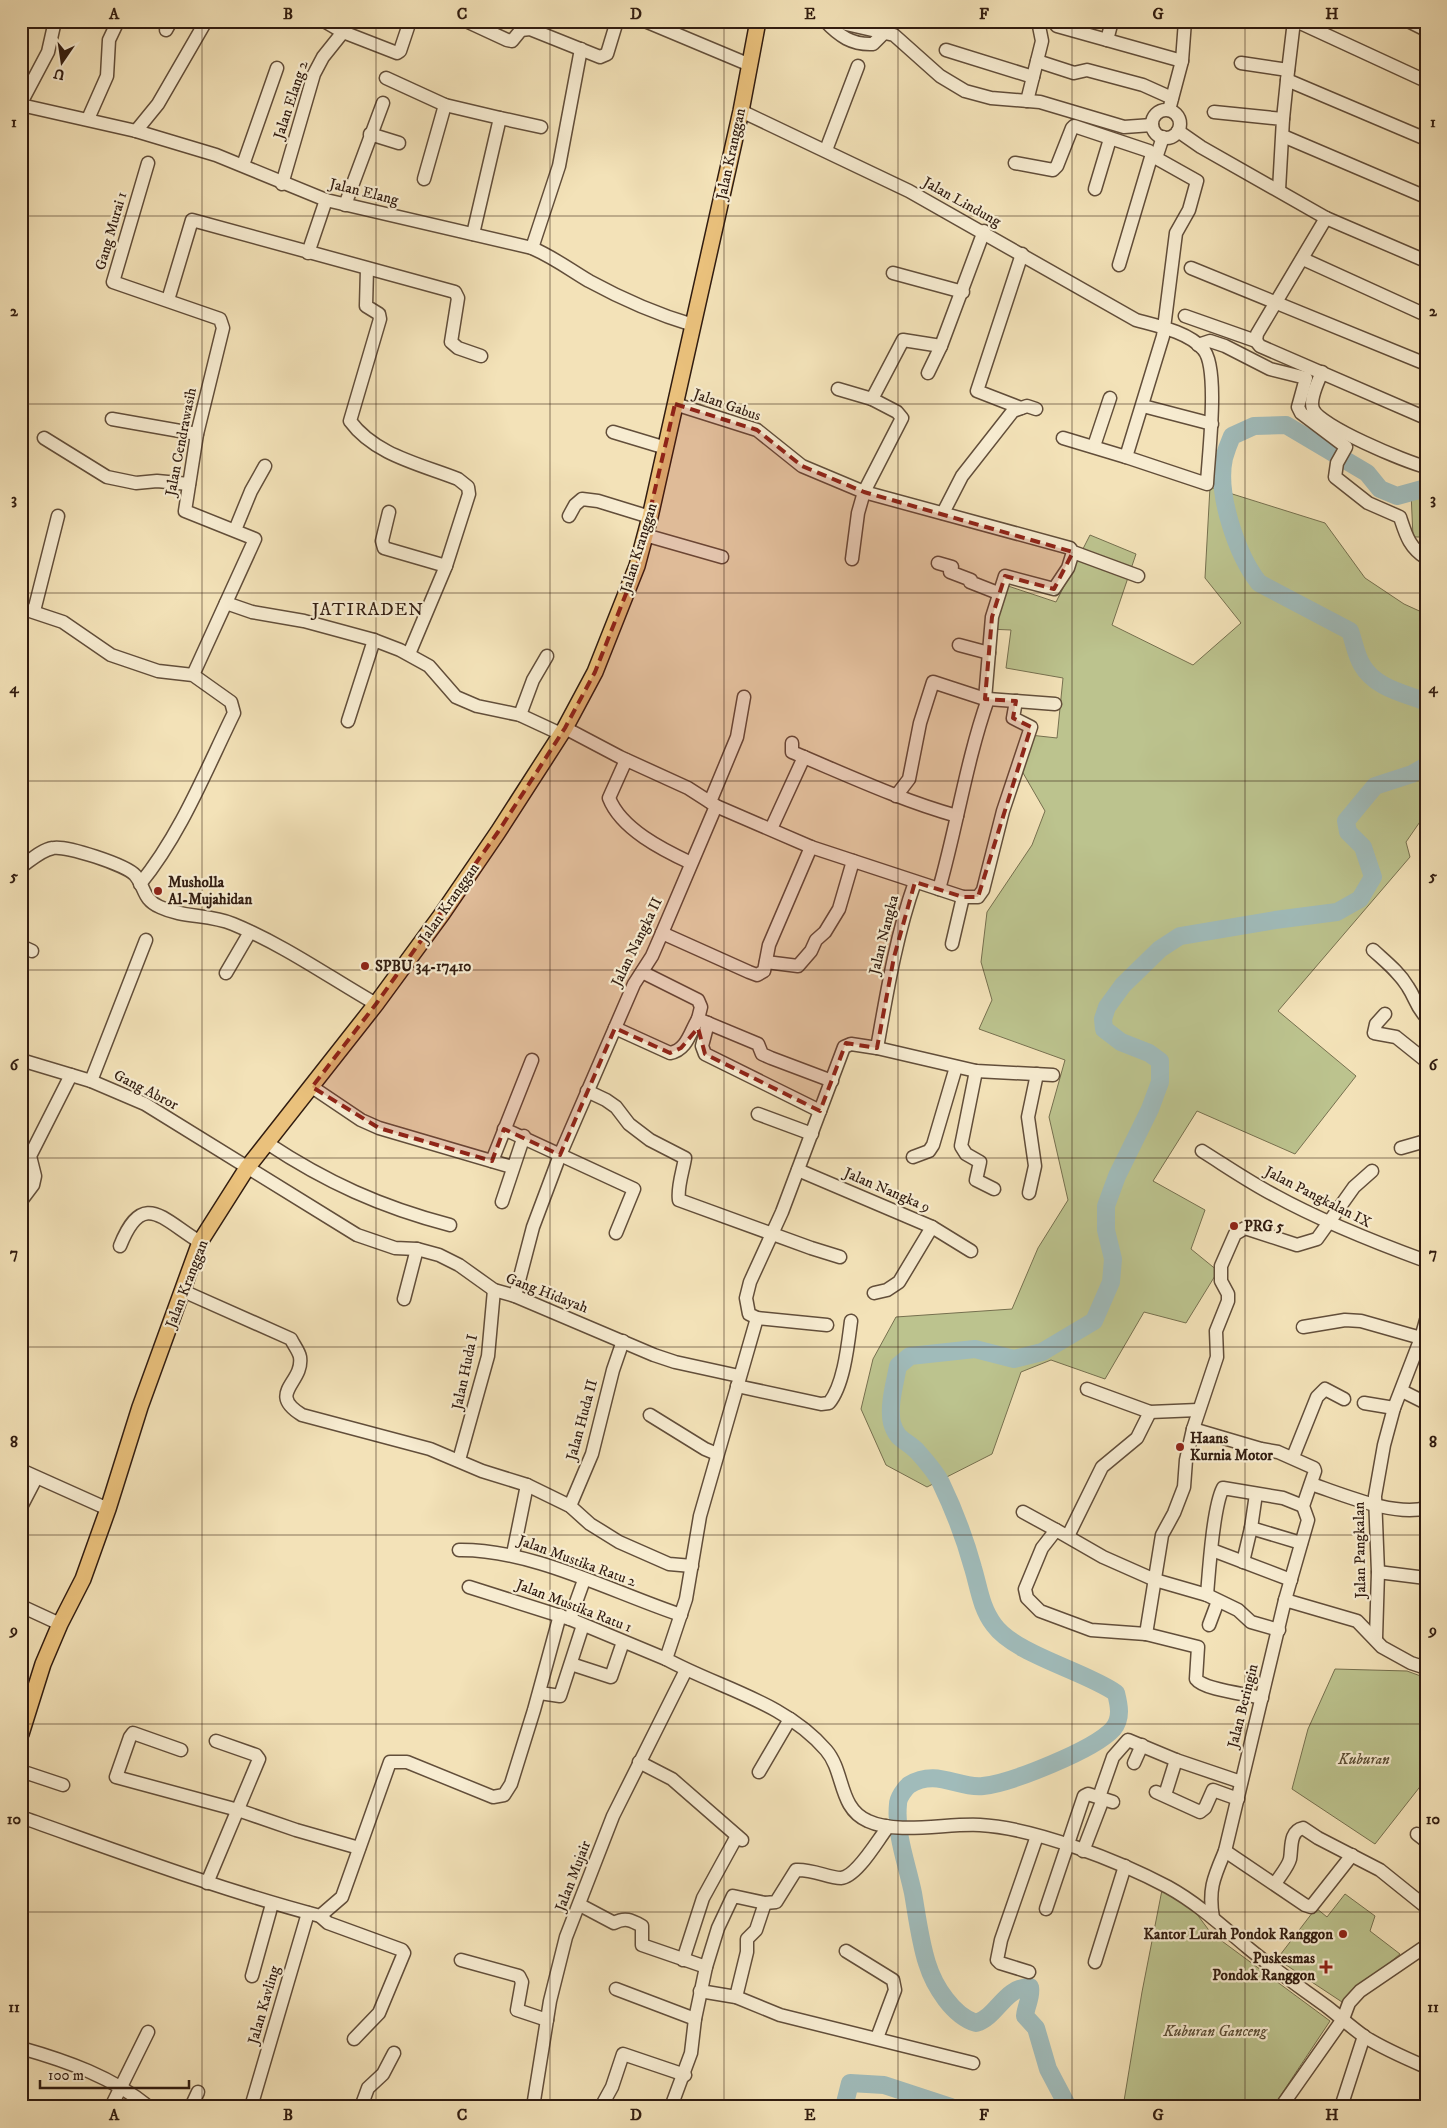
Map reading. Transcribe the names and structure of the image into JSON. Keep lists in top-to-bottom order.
{
  "streets": {
    "main road": ["Jalan Kranggan"],
    "street": [
      "Jalan Elang 2",
      "Jalan Elang",
      "Jalan Lindung",
      "Gang Murai 1",
      "Jalan Gabus",
      "Jalan Cendrawasih",
      "Jalan Nangka",
      "Jalan Nangka II",
      "Gang Abror",
      "Jalan Nangka 9",
      "Jalan Pangkalan IX",
      "Gang Hidayah",
      "Jalan Huda I",
      "Jalan Huda II",
      "Jalan Pangkalan",
      "Jalan Mustika Ratu 2",
      "Jalan Mustika Ratu 1",
      "Jalan Beringin",
      "Jalan Mujair",
      "Jalan Kavling"
    ]
  },
  "crossings": [
    ["Jalan Elang 2", "Jalan Elang"],
    ["Jalan Kranggan", "Jalan Elang"],
    ["Jalan Kranggan", "Jalan Lindung"],
    ["Jalan Kranggan", "Jalan Gabus"],
    ["Jalan Kranggan", "Jalan Nangka"],
    ["Jalan Kranggan", "Gang Abror"],
    ["Jalan Kranggan", "Gang Hidayah"],
    ["Gang Murai 1", "Jalan Cendrawasih"],
    ["Jalan Nangka", "Jalan Nangka II"],
    ["Jalan Nangka II", "Gang Hidayah"],
    ["Gang Abror", "Gang Hidayah"],
    ["Gang Hidayah", "Jalan Huda I"],
    ["Gang Hidayah", "Jalan Huda II"],
    ["Jalan Mustika Ratu 1", "Jalan Mujair"]
  ],
  "districts": ["JATIRADEN"],
  "parks": ["Kuburan", "Kuburan Ganceng"],
  "places": {
    "other": [
      "Musholla Al-Mujahidan",
      "SPBU 34-17410",
      "PRG 5",
      "Haans Kurnia Motor",
      "Kantor Lurah Pondok Ranggon"
    ],
    "health": ["Puskesmas Pondok Ranggon"]
  },
  "scale_bar": "100 m",
  "north": "bottom",
  "grid": {
    "columns": [
      "A",
      "B",
      "C",
      "D",
      "E",
      "F",
      "G",
      "H"
    ],
    "rows": [
      "1",
      "2",
      "3",
      "4",
      "5",
      "6",
      "7",
      "8",
      "9",
      "10",
      "11"
    ]
  }
}
